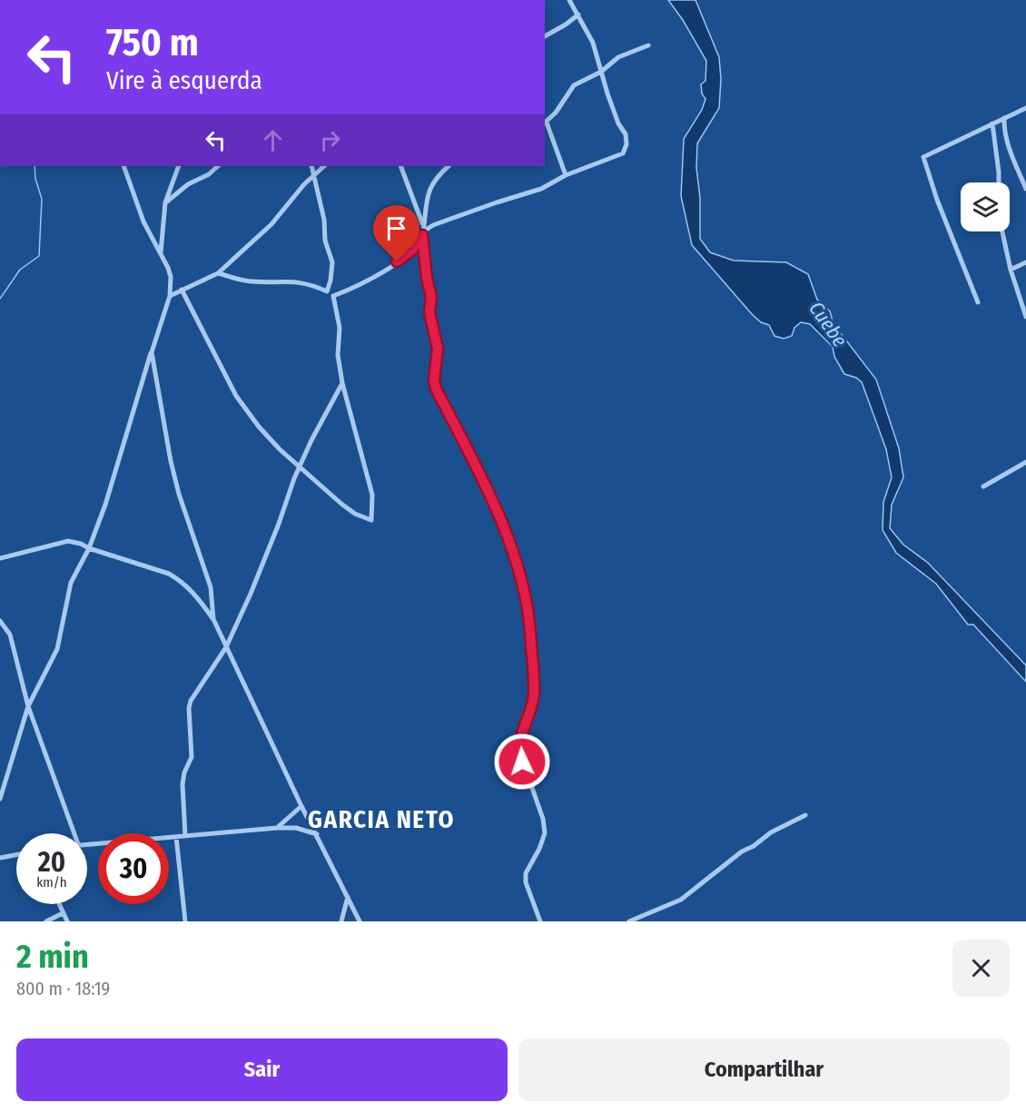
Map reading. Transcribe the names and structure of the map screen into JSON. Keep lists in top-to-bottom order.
{
  "districts": ["GARCIA NETO"],
  "water": ["Cuebe"],
  "page": {
    "turn": ["750 m", "Vire à esquerda"],
    "speed": "20 km/h",
    "limit": "30",
    "heading": ["2 min", "800 m · 18:19"],
    "buttons": ["Sair", "Compartilhar"]
  }
}
